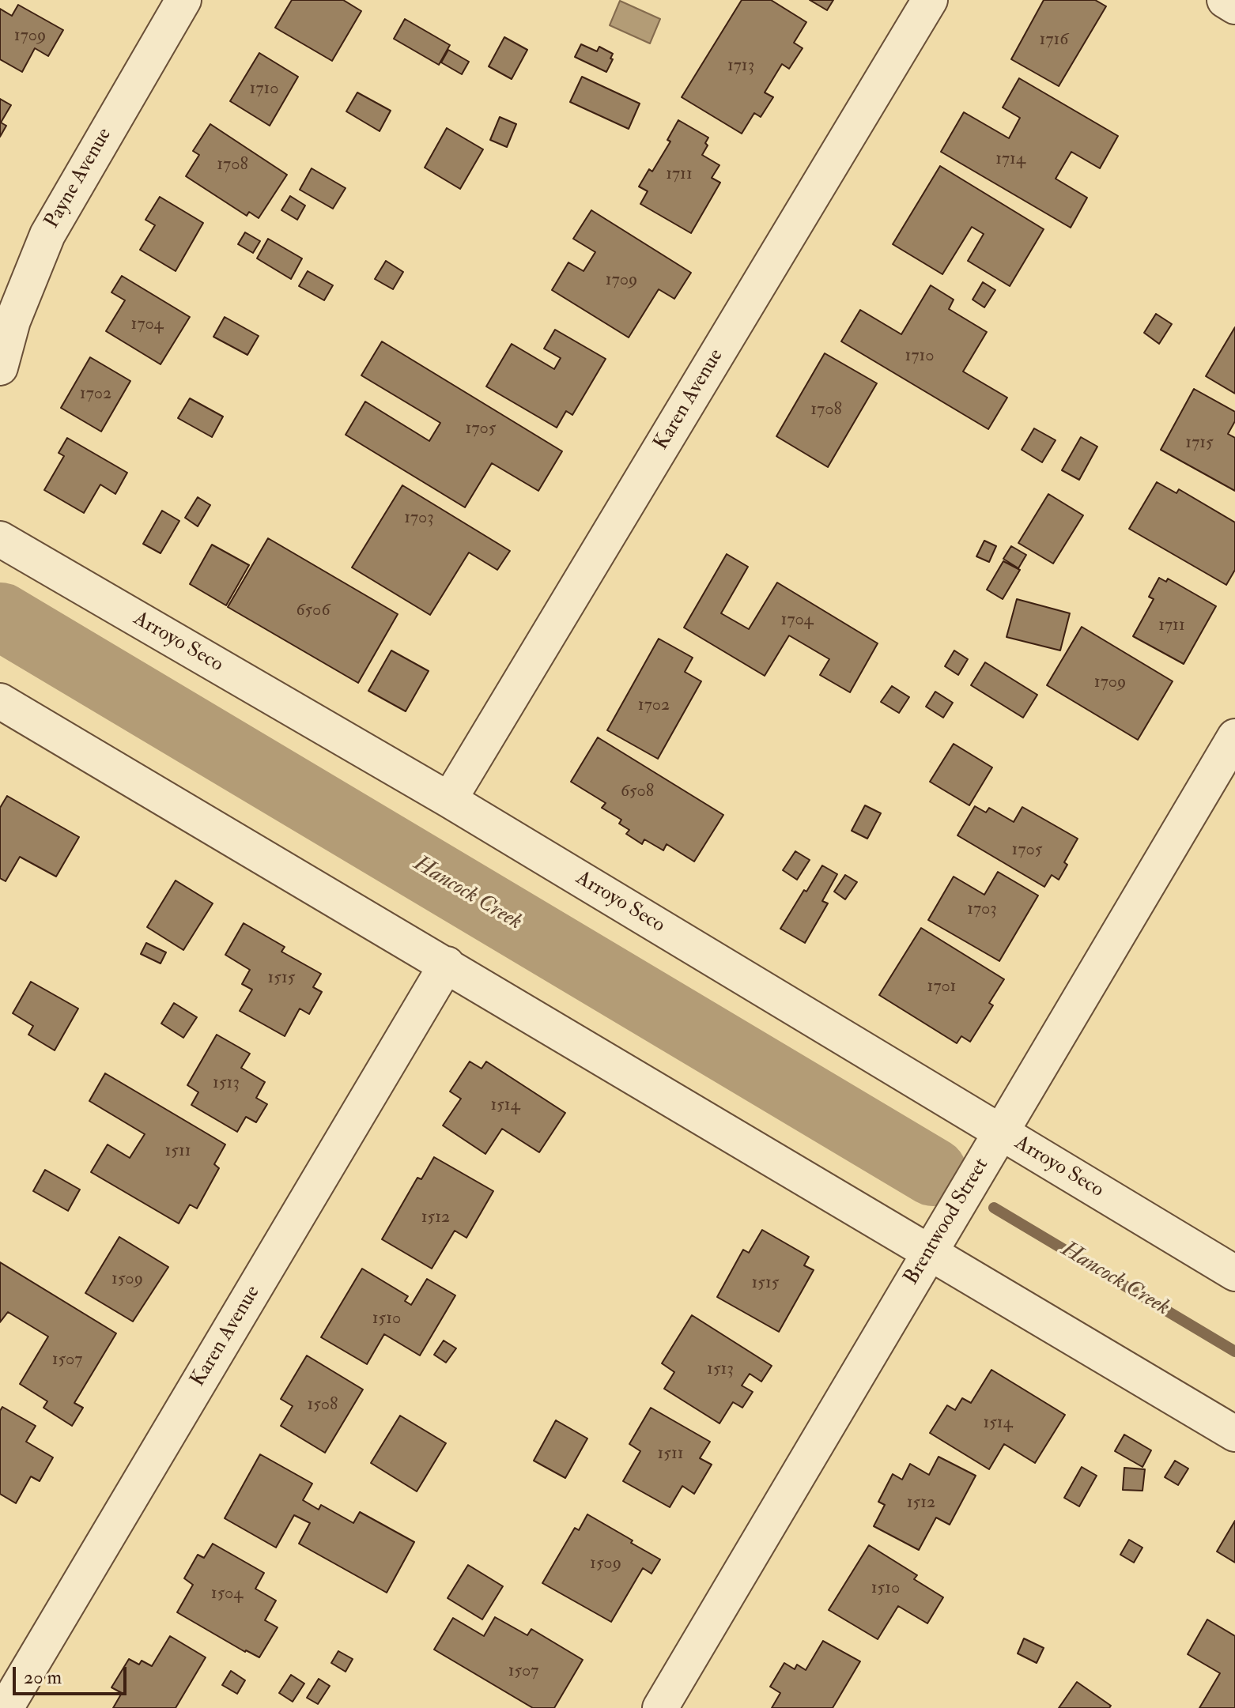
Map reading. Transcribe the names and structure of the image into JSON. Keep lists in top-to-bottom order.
{
  "streets": {
    "street": [
      "Payne Avenue",
      "Karen Avenue",
      "Arroyo Seco",
      "Brentwood Street"
    ]
  },
  "crossings": [
    ["Karen Avenue", "Arroyo Seco"],
    ["Arroyo Seco", "Brentwood Street"]
  ],
  "water": ["Hancock Creek"],
  "house_numbers": [
    "1709",
    "1716",
    "1713",
    "1710",
    "1714",
    "1708",
    "1711",
    "1709",
    "1704",
    "1710",
    "1702",
    "1708",
    "1705",
    "1715",
    "1703",
    "6506",
    "1704",
    "1711",
    "1709",
    "1702",
    "6508",
    "1705",
    "1703",
    "1515",
    "1701",
    "1513",
    "1514",
    "1511",
    "1512",
    "1509",
    "1515",
    "1510",
    "1507",
    "1513",
    "1508",
    "1514",
    "1511",
    "1512",
    "1509",
    "1510",
    "1504",
    "1507"
  ],
  "scale_bar": "20 m"
}
